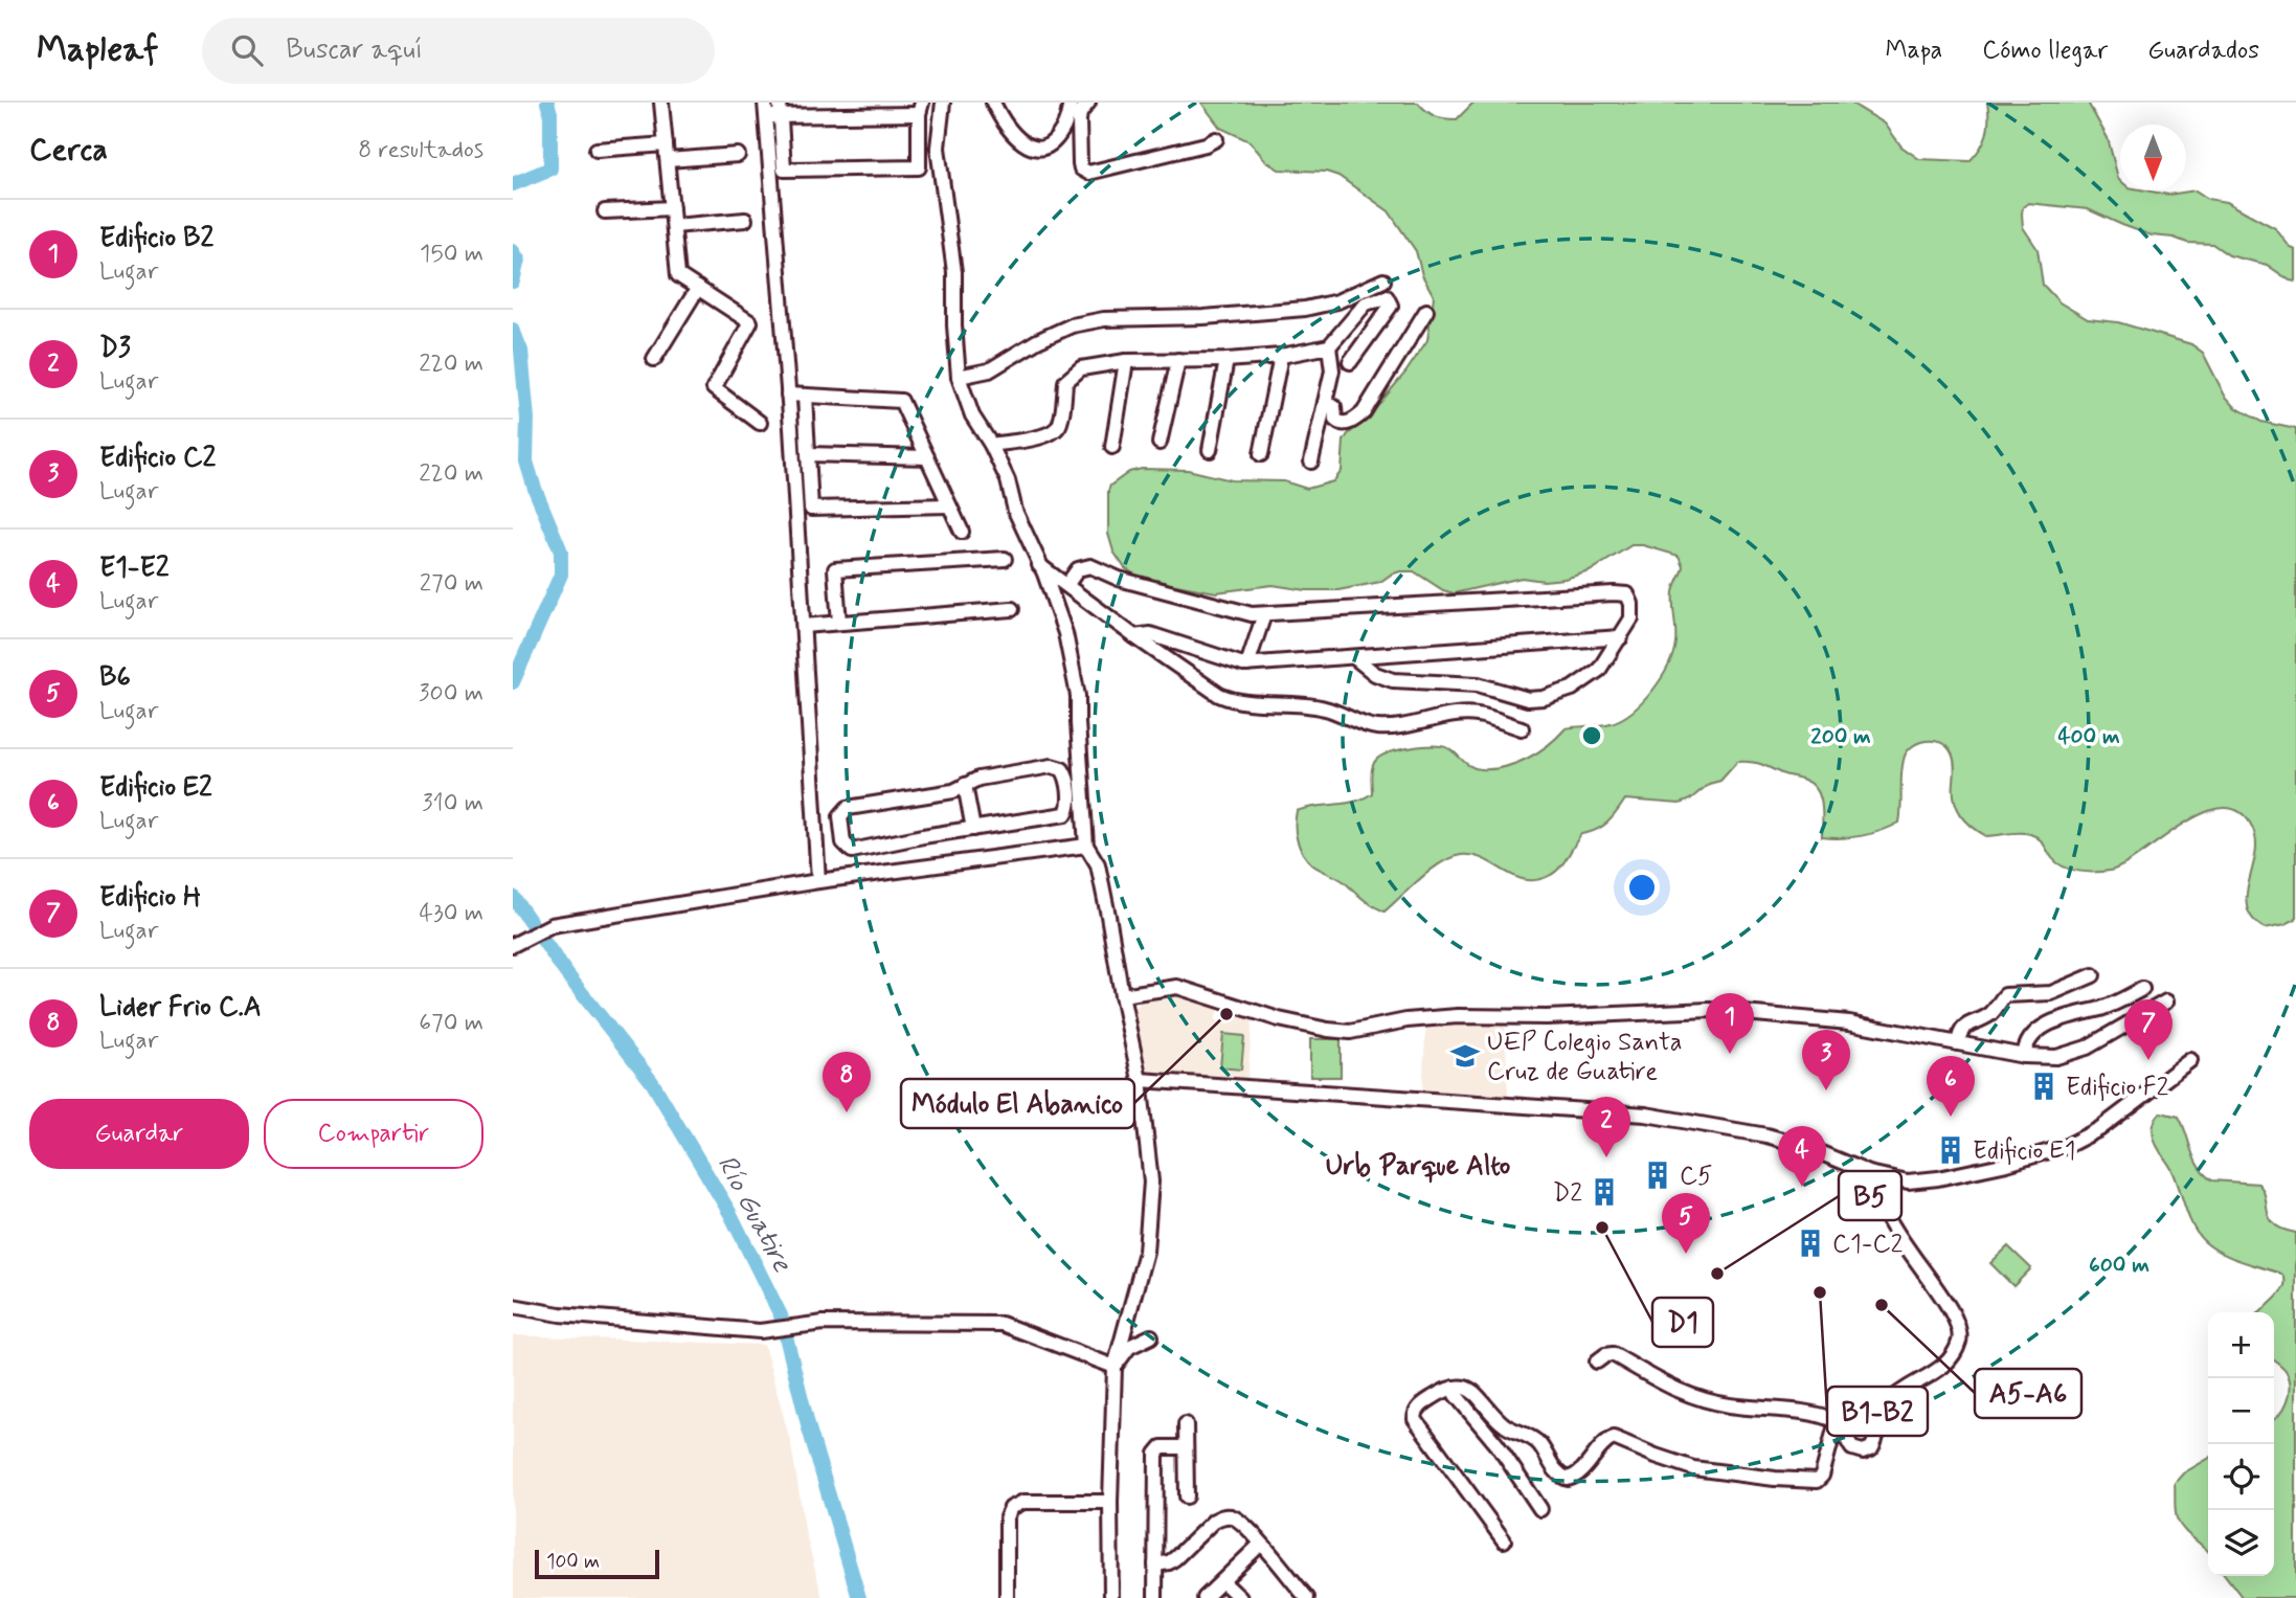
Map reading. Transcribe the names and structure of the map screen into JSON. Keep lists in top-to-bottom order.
{
  "districts": ["Urb Parque Alto"],
  "water": ["Río Guatire"],
  "places": {
    "other": [
      "Módulo El Abanico",
      "D1",
      "B5",
      "B1-B2",
      "A5-A6"
    ],
    "school or university": ["UEP Colegio Santa Cruz de Guatire"],
    "building": [
      "Edificio F2",
      "Edificio E1",
      "C5",
      "D2",
      "C1-C2"
    ]
  },
  "scale_bar": "100 m",
  "north": "bottom",
  "page": {
    "header": "Mapleaf",
    "search": "Buscar aquí",
    "nav": ["Mapa", "Cómo llegar", "Guardados"],
    "heading": ["Cerca", "8 resultados"],
    "list": [
      {
        "mark": "1",
        "name": "Edificio B2",
        "note": "Lugar",
        "value": "150 m"
      },
      {
        "mark": "2",
        "name": "D3",
        "note": "Lugar",
        "value": "220 m"
      },
      {
        "mark": "3",
        "name": "Edificio C2",
        "note": "Lugar",
        "value": "220 m"
      },
      {
        "mark": "4",
        "name": "E1-E2",
        "note": "Lugar",
        "value": "270 m"
      },
      {
        "mark": "5",
        "name": "B6",
        "note": "Lugar",
        "value": "300 m"
      },
      {
        "mark": "6",
        "name": "Edificio E2",
        "note": "Lugar",
        "value": "310 m"
      },
      {
        "mark": "7",
        "name": "Edificio H",
        "note": "Lugar",
        "value": "430 m"
      },
      {
        "mark": "8",
        "name": "Lider Frio C.A",
        "note": "Lugar",
        "value": "670 m"
      }
    ],
    "pins": [
      "1",
      "7",
      "3",
      "8",
      "6",
      "2",
      "4",
      "5"
    ],
    "buttons": ["Guardar", "Compartir"],
    "map_buttons": ["+", "−"],
    "scale": "100 m"
  },
  "rings": ["200 m", "400 m", "600 m"]
}
